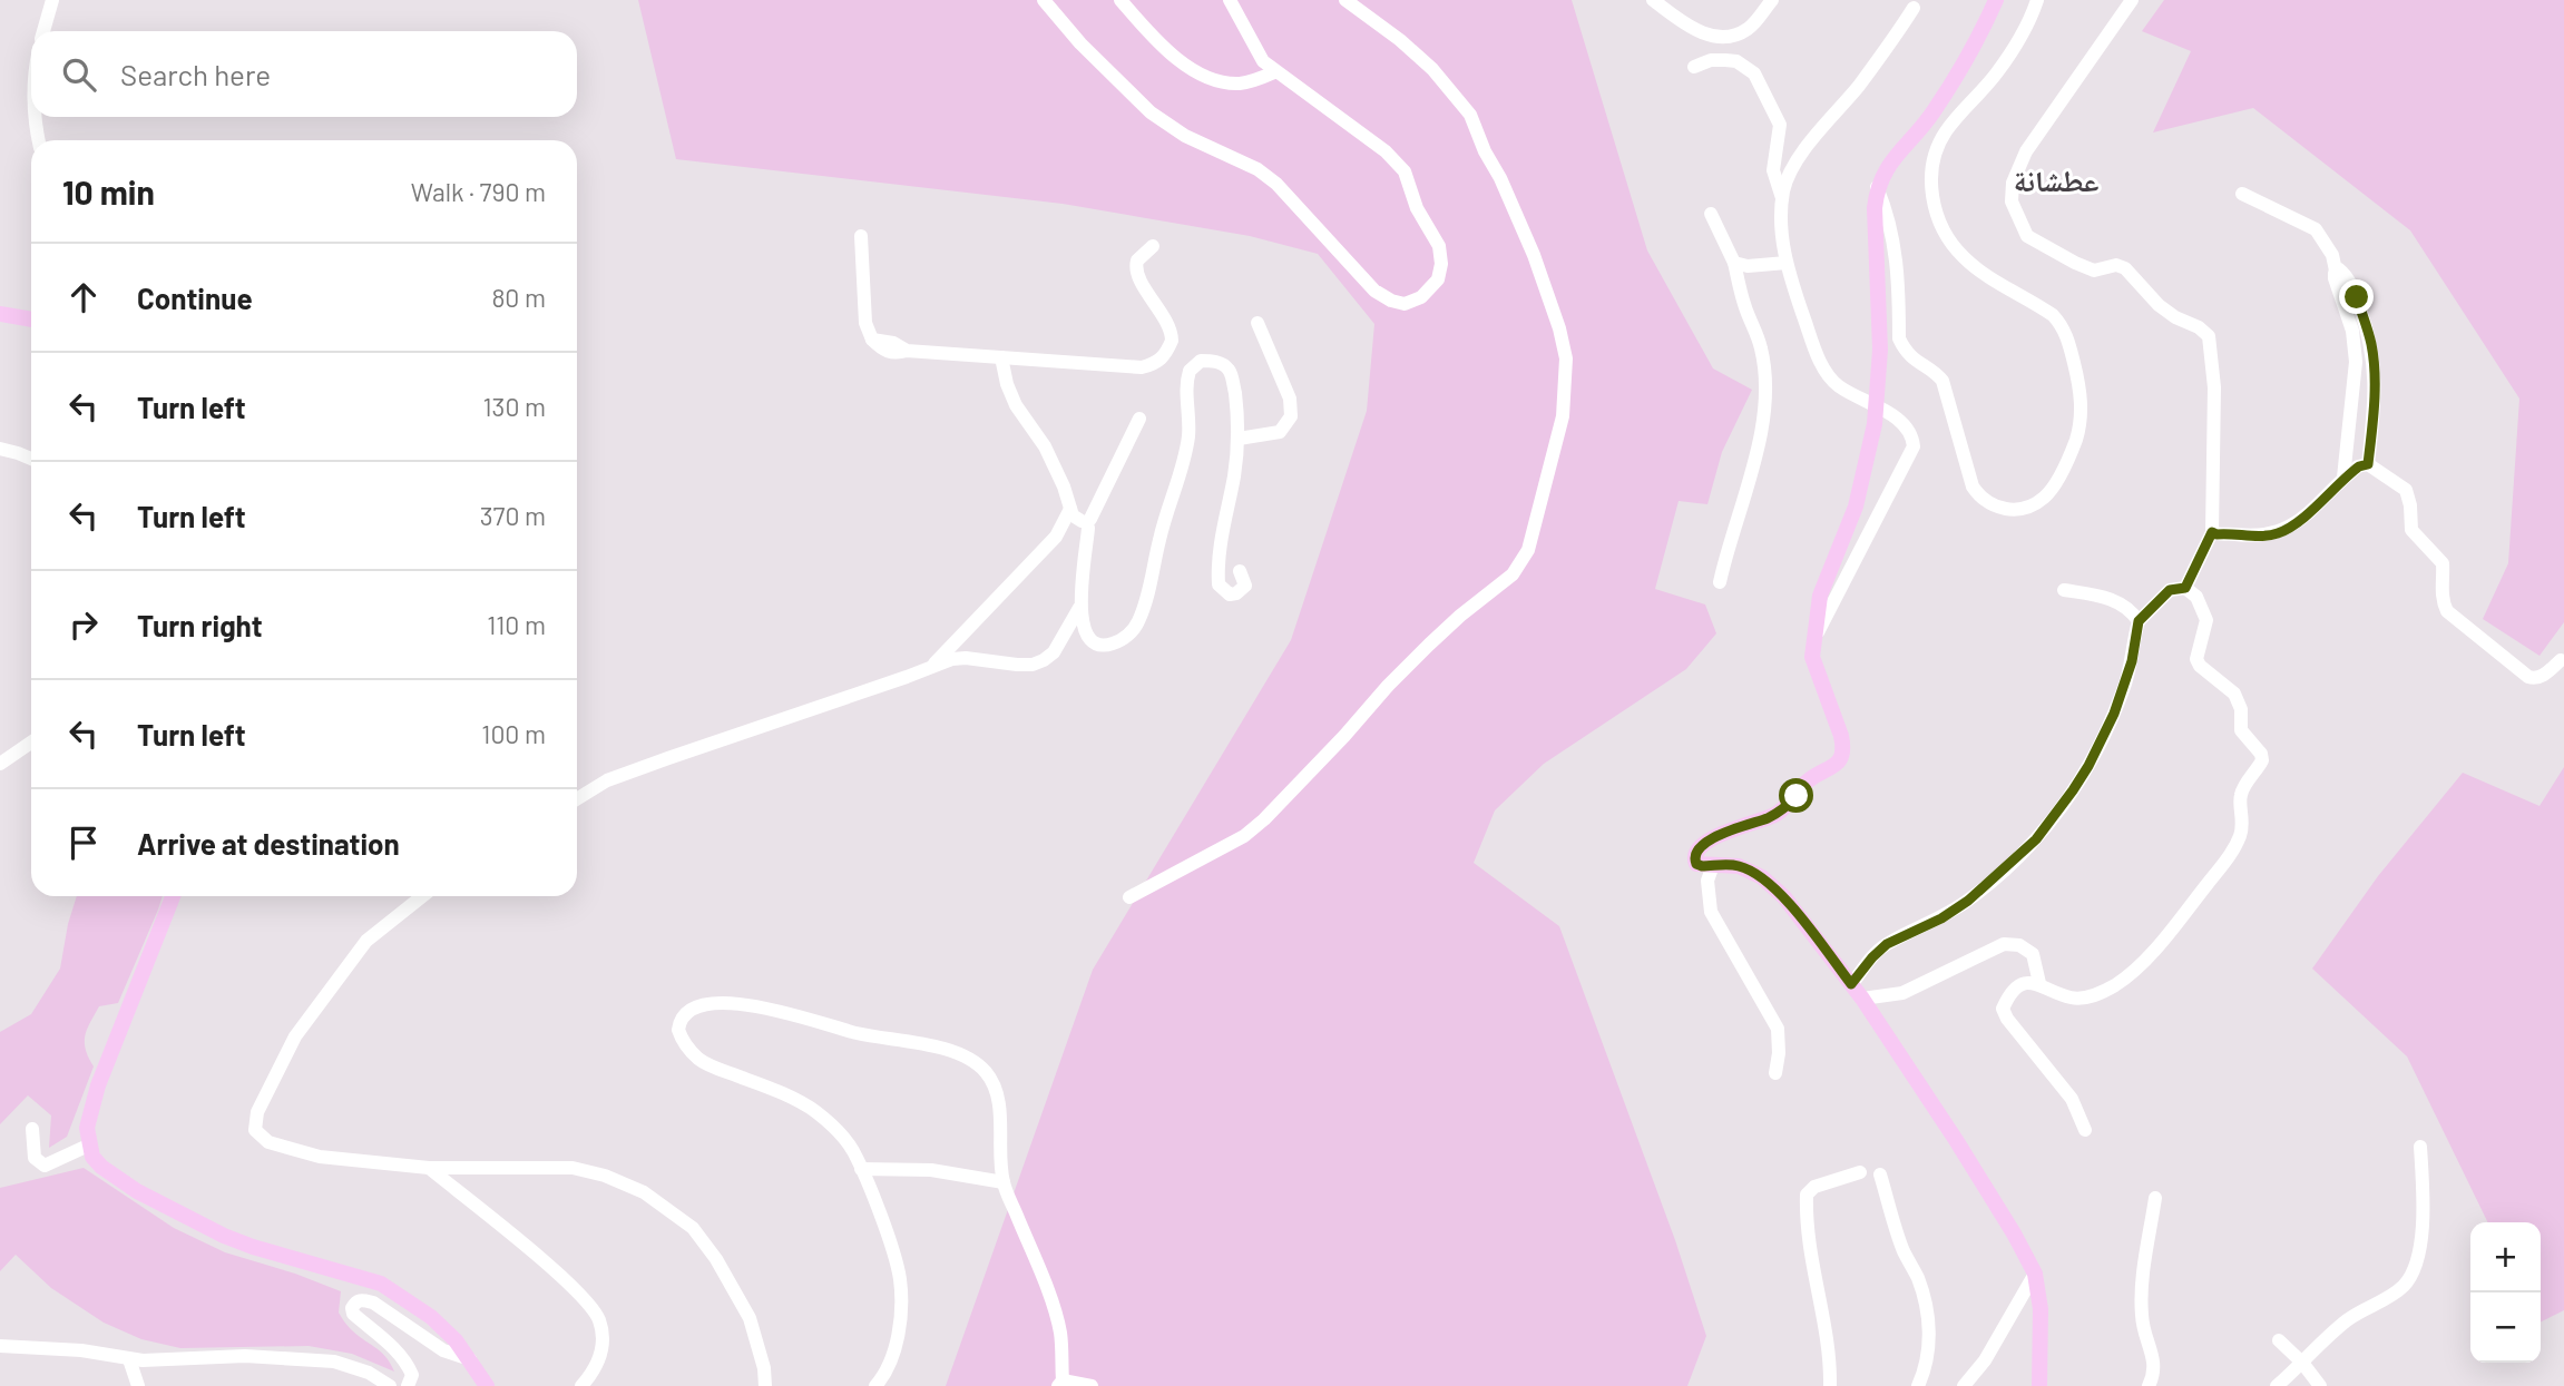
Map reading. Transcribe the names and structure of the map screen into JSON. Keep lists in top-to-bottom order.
{
  "districts": ["عطشانة"],
  "page": {
    "search": "Search here",
    "heading": ["10 min", "Walk · 790 m"],
    "list": [
      ["Continue", "80 m"],
      ["Turn left", "130 m"],
      ["Turn left", "370 m"],
      ["Turn right", "110 m"],
      ["Turn left", "100 m"],
      "Arrive at destination"
    ],
    "map_buttons": ["+", "−"]
  }
}
